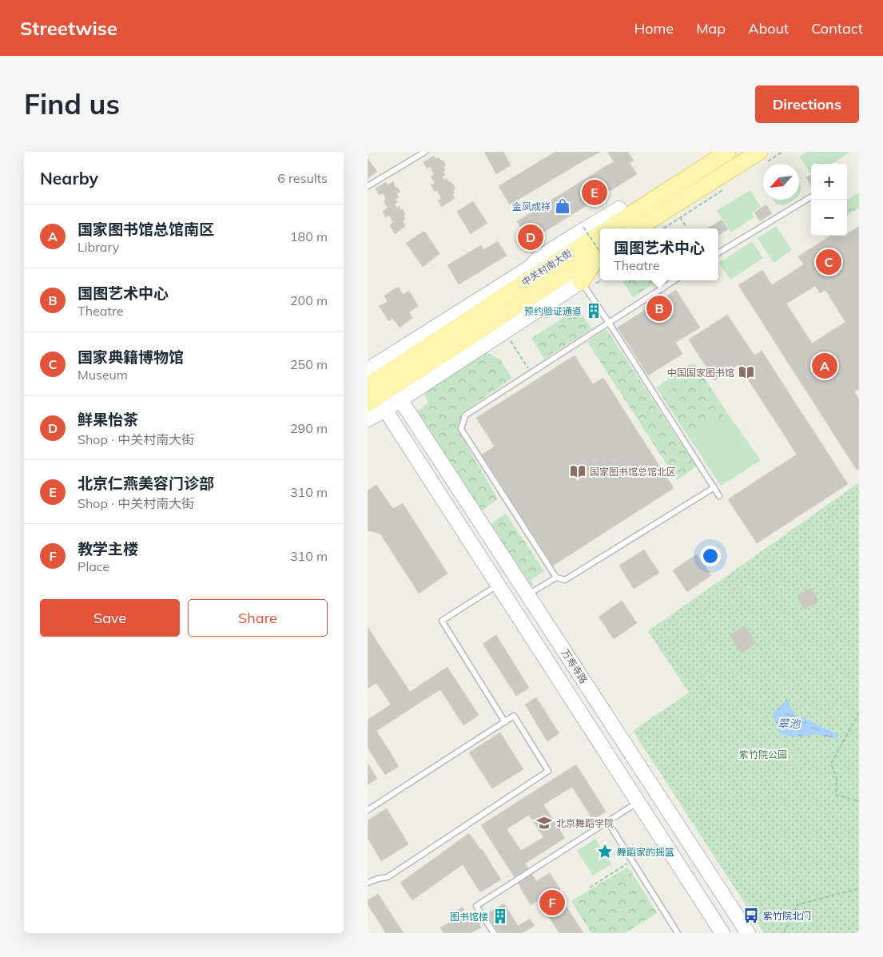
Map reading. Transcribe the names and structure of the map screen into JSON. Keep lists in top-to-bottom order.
{
  "streets": {
    "main road": ["中关村南大街"],
    "street": ["万寿寺路"]
  },
  "water": ["翠池"],
  "parks": ["紫竹院公园"],
  "places": {
    "shop": ["金凤成祥"],
    "building": ["预约验证通道", "图书馆楼"],
    "library": ["中国国家图书馆", "国家图书馆总馆北区"],
    "school or university": ["北京舞蹈学院"],
    "place": ["舞蹈家的摇篮"],
    "bus stop": ["紫竹院北门"]
  },
  "north": "bottom left",
  "page": {
    "header": "Streetwise",
    "nav": [
      "Home",
      "Map",
      "About",
      "Contact"
    ],
    "buttons": [
      "Directions",
      ["Save", "Share"]
    ],
    "title": "Find us",
    "heading": ["Nearby", "6 results"],
    "map_buttons": ["+", "−"],
    "pins": [
      "E",
      "D",
      "C",
      "B",
      "A",
      "F"
    ],
    "list": [
      {
        "mark": "A",
        "name": "国家图书馆总馆南区",
        "note": "Library",
        "value": "180 m"
      },
      {
        "mark": "B",
        "name": "国图艺术中心",
        "note": "Theatre",
        "value": "200 m"
      },
      {
        "mark": "C",
        "name": "国家典籍博物馆",
        "note": "Museum",
        "value": "250 m"
      },
      {
        "mark": "D",
        "name": "鲜果怡茶",
        "note": "Shop · 中关村南大街",
        "value": "290 m"
      },
      {
        "mark": "E",
        "name": "北京仁燕美容门诊部",
        "note": "Shop · 中关村南大街",
        "value": "310 m"
      },
      {
        "mark": "F",
        "name": "教学主楼",
        "note": "Place",
        "value": "310 m"
      }
    ],
    "popup": ["国图艺术中心", "Theatre"]
  }
}
